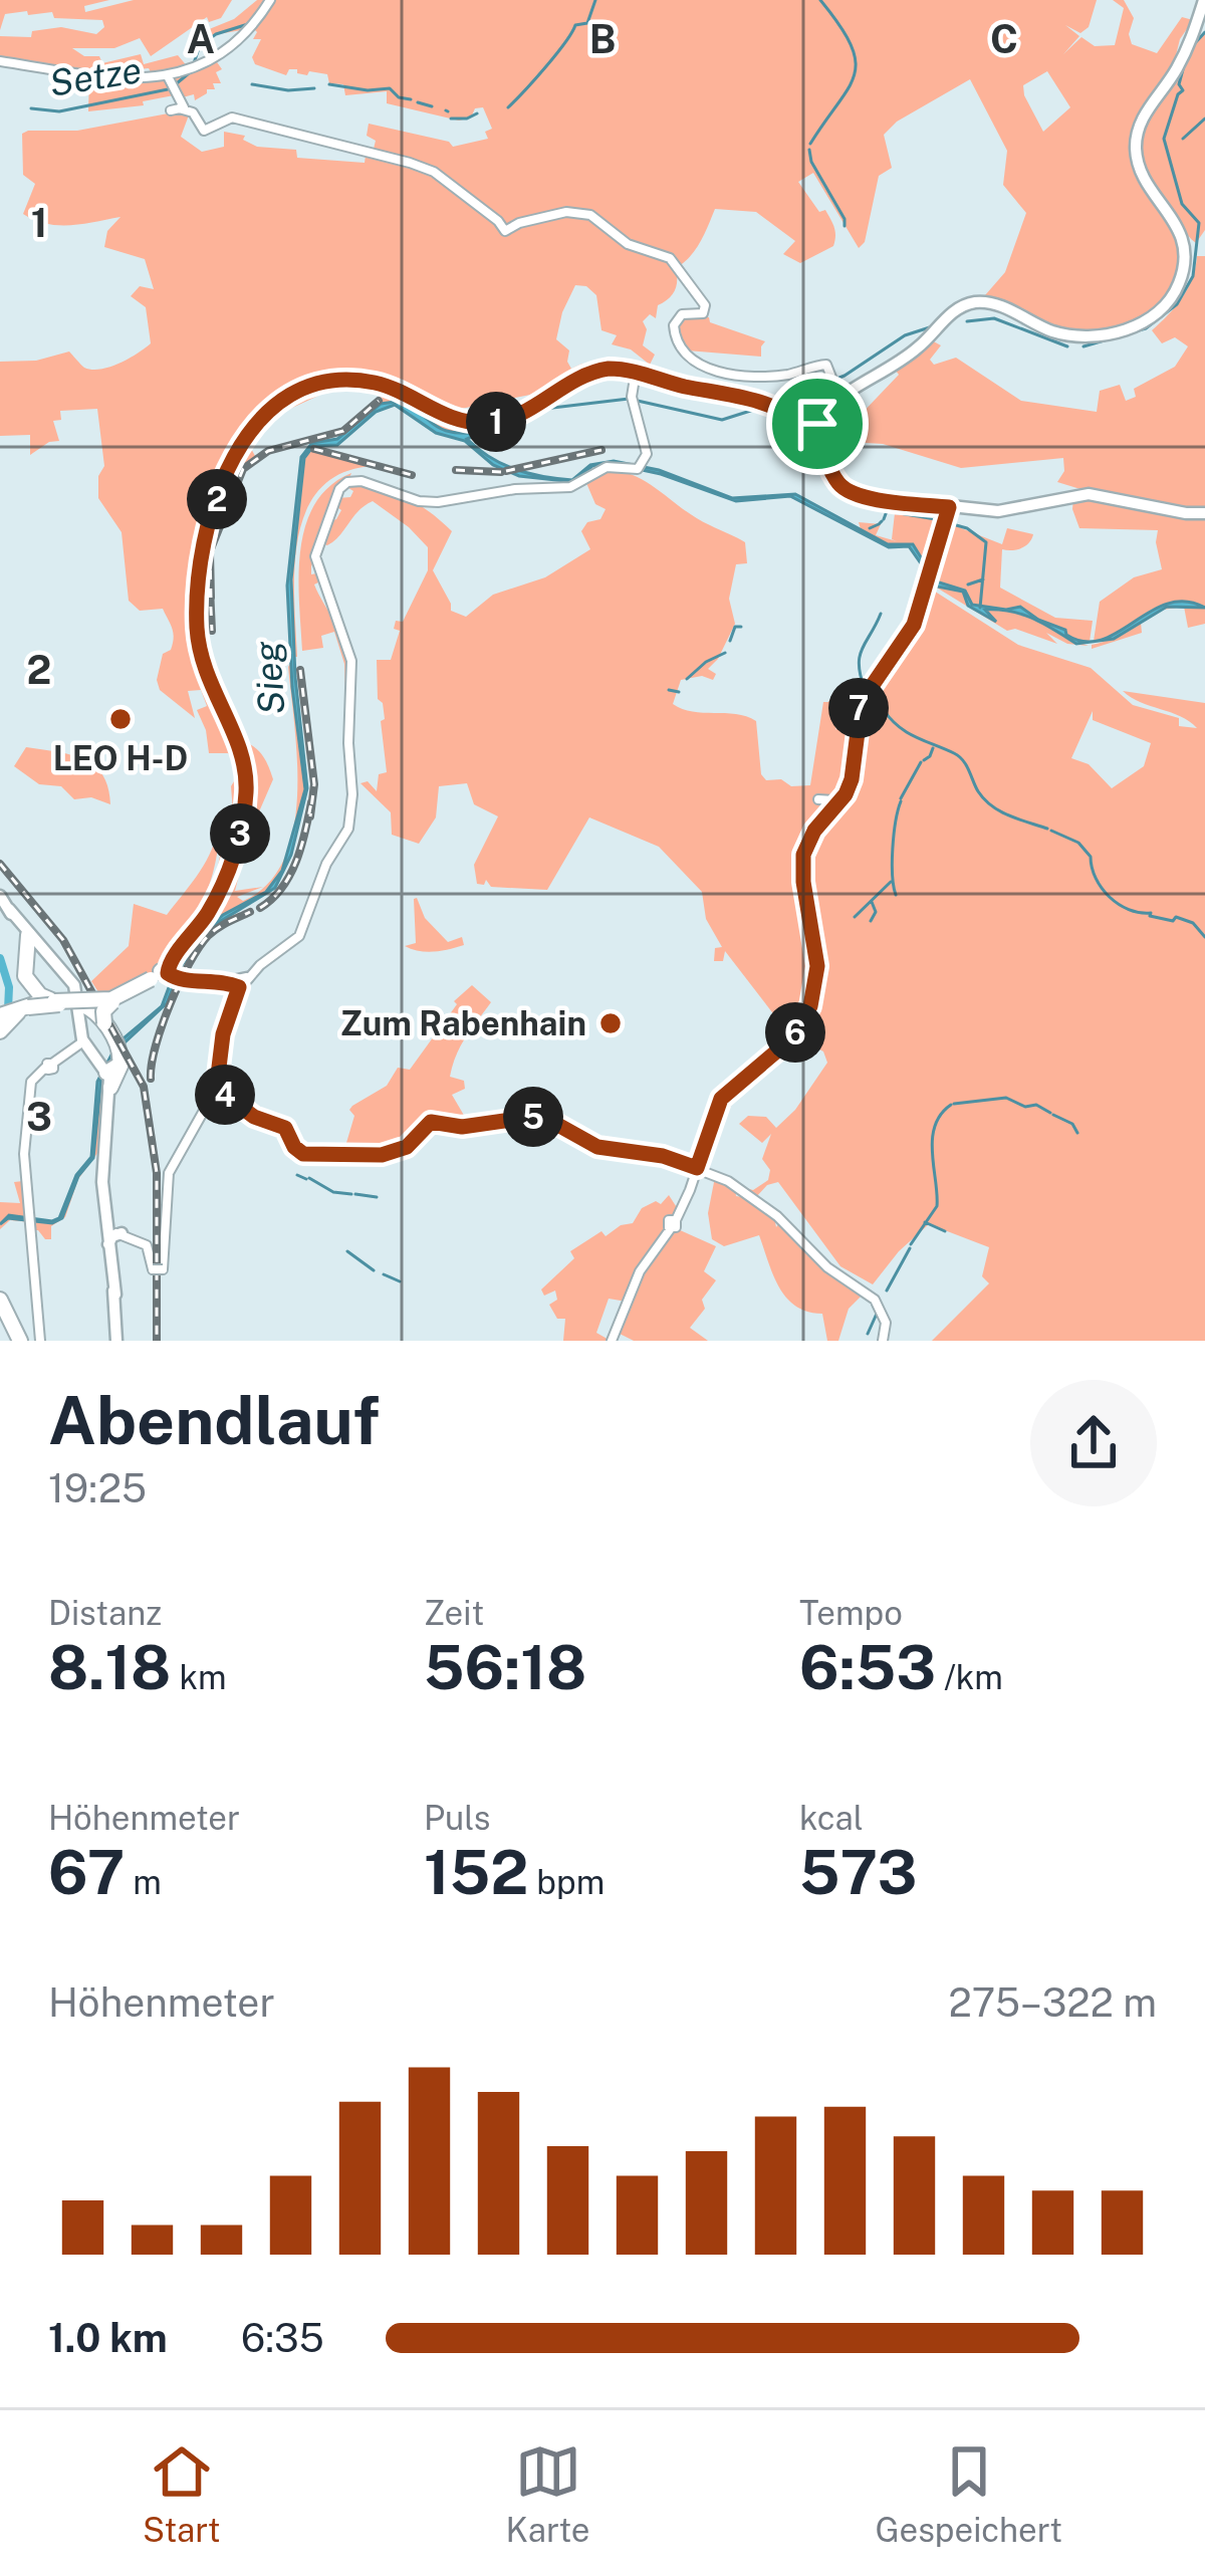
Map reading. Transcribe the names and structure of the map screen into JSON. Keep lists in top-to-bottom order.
{
  "water": ["Setze", "Sieg"],
  "places": ["LEO H-D", "Zum Rabenhain"],
  "page": {
    "pins": [
      "1",
      "2",
      "7",
      "3",
      "6",
      "4",
      "5"
    ],
    "heading": ["Abendlauf", "19:25"],
    "stats": [
      ["Distanz", "8.18 km"],
      ["Zeit", "56:18"],
      ["Tempo", "6:53 /km"],
      ["Höhenmeter", "67 m"],
      ["Puls", "152 bpm"],
      ["kcal", "573"]
    ],
    "chart": ["Höhenmeter", "275–322 m"],
    "list": [
      {
        "name": "1.0 km",
        "note": "6:35"
      }
    ],
    "tabs": ["Start", "Karte", "Gespeichert"]
  },
  "grid": {
    "columns": ["A", "B", "C"],
    "rows": ["1", "2", "3"]
  }
}
